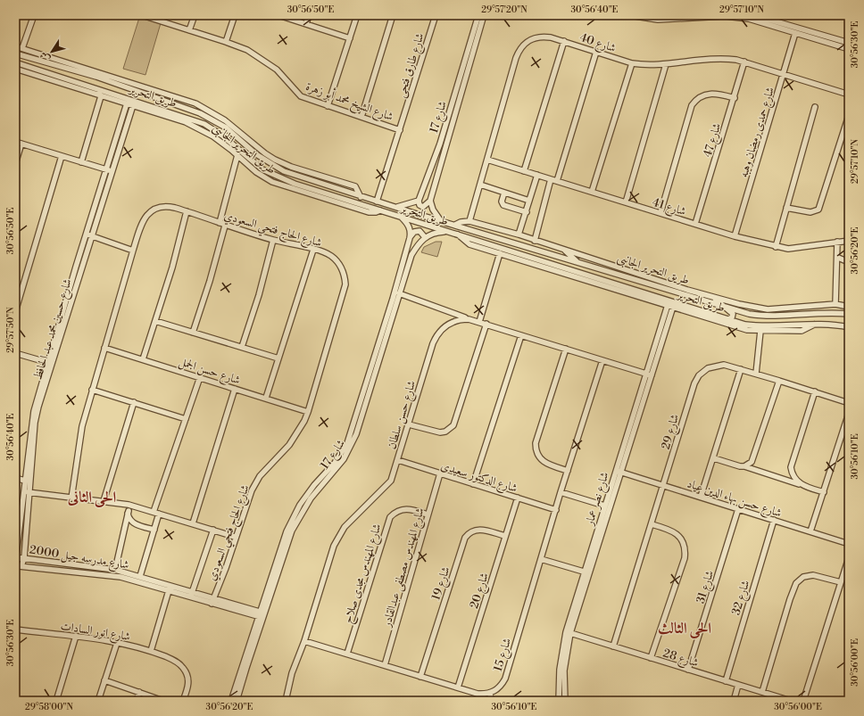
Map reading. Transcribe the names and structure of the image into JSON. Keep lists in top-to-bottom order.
{
  "streets": {
    "street": [
      "شارع 40",
      "شارع طارق فتحى",
      "طريق التحرير",
      "شارع الشيخ محمد أبو زهرة",
      "شارع 17",
      "شارع حمدى رمضان وهبه",
      "شارع 47",
      "طريق التحرير الجانبى",
      "شارع 41",
      "شارع الحاج فتحي السعودي",
      "شارع حسين محمد عبد الحافظ",
      "شارع حسن الجمل",
      "شارع حسن سلطان",
      "شارع 29",
      "شارع الدكتور سعيدى",
      "شارع حسن بهاء الدين عياد",
      "شارع نصر عمار",
      "شارع مدرسه جيل 2000",
      "شارع المهندس مصطفى عبدالقادر",
      "شارع المهندس مجدى صلاح",
      "شارع 19",
      "شارع 31",
      "شارع 20",
      "شارع 32",
      "شارع انور السادات",
      "شارع 15",
      "شارع 28"
    ]
  },
  "crossings": [
    ["شارع 40", "شارع حمدى رمضان وهبه"],
    ["شارع 40", "شارع 47"],
    ["شارع 40", "طريق التحرير الجانبى"],
    ["شارع 40", "شارع 41"],
    ["شارع طارق فتحى", "طريق التحرير"],
    ["شارع طارق فتحى", "شارع الشيخ محمد أبو زهرة"],
    ["طريق التحرير", "طريق التحرير الجانبى"],
    ["شارع 17", "شارع مدرسه جيل 2000"],
    ["شارع حمدى رمضان وهبه", "شارع 41"],
    ["شارع 47", "شارع 41"],
    ["طريق التحرير الجانبى", "شارع حسين محمد عبد الحافظ"],
    ["شارع الحاج فتحي السعودي", "شارع حسن الجمل"],
    ["شارع الحاج فتحي السعودي", "شارع مدرسه جيل 2000"],
    ["شارع حسين محمد عبد الحافظ", "شارع مدرسه جيل 2000"],
    ["شارع حسن سلطان", "شارع الدكتور سعيدى"],
    ["شارع حسن سلطان", "شارع نصر عمار"],
    ["شارع حسن سلطان", "شارع 15"],
    ["شارع 29", "شارع حسن بهاء الدين عياد"],
    ["شارع 29", "شارع 28"],
    ["شارع الدكتور سعيدى", "شارع المهندس مصطفى عبدالقادر"],
    ["شارع الدكتور سعيدى", "شارع 20"],
    ["شارع الدكتور سعيدى", "شارع 15"],
    ["شارع حسن بهاء الدين عياد", "شارع نصر عمار"],
    ["شارع حسن بهاء الدين عياد", "شارع 31"],
    ["شارع حسن بهاء الدين عياد", "شارع 32"],
    ["شارع نصر عمار", "شارع 28"],
    ["شارع المهندس مصطفى عبدالقادر", "شارع المهندس مجدى صلاح"],
    ["شارع 19", "شارع 20"],
    ["شارع 31", "شارع 28"],
    ["شارع 32", "شارع 28"]
  ],
  "districts": ["الحى الثانى", "الحى الثالث"],
  "north": "bottom left",
  "coordinates": [
    "30°56'50\"E",
    "29°57'20\"N",
    "30°56'40\"E",
    "29°57'10\"N",
    "30°56'30\"E",
    "30°56'20\"E",
    "29°57'50\"N",
    "30°56'10\"E",
    "30°56'00\"E",
    "29°58'00\"N"
  ]
}
